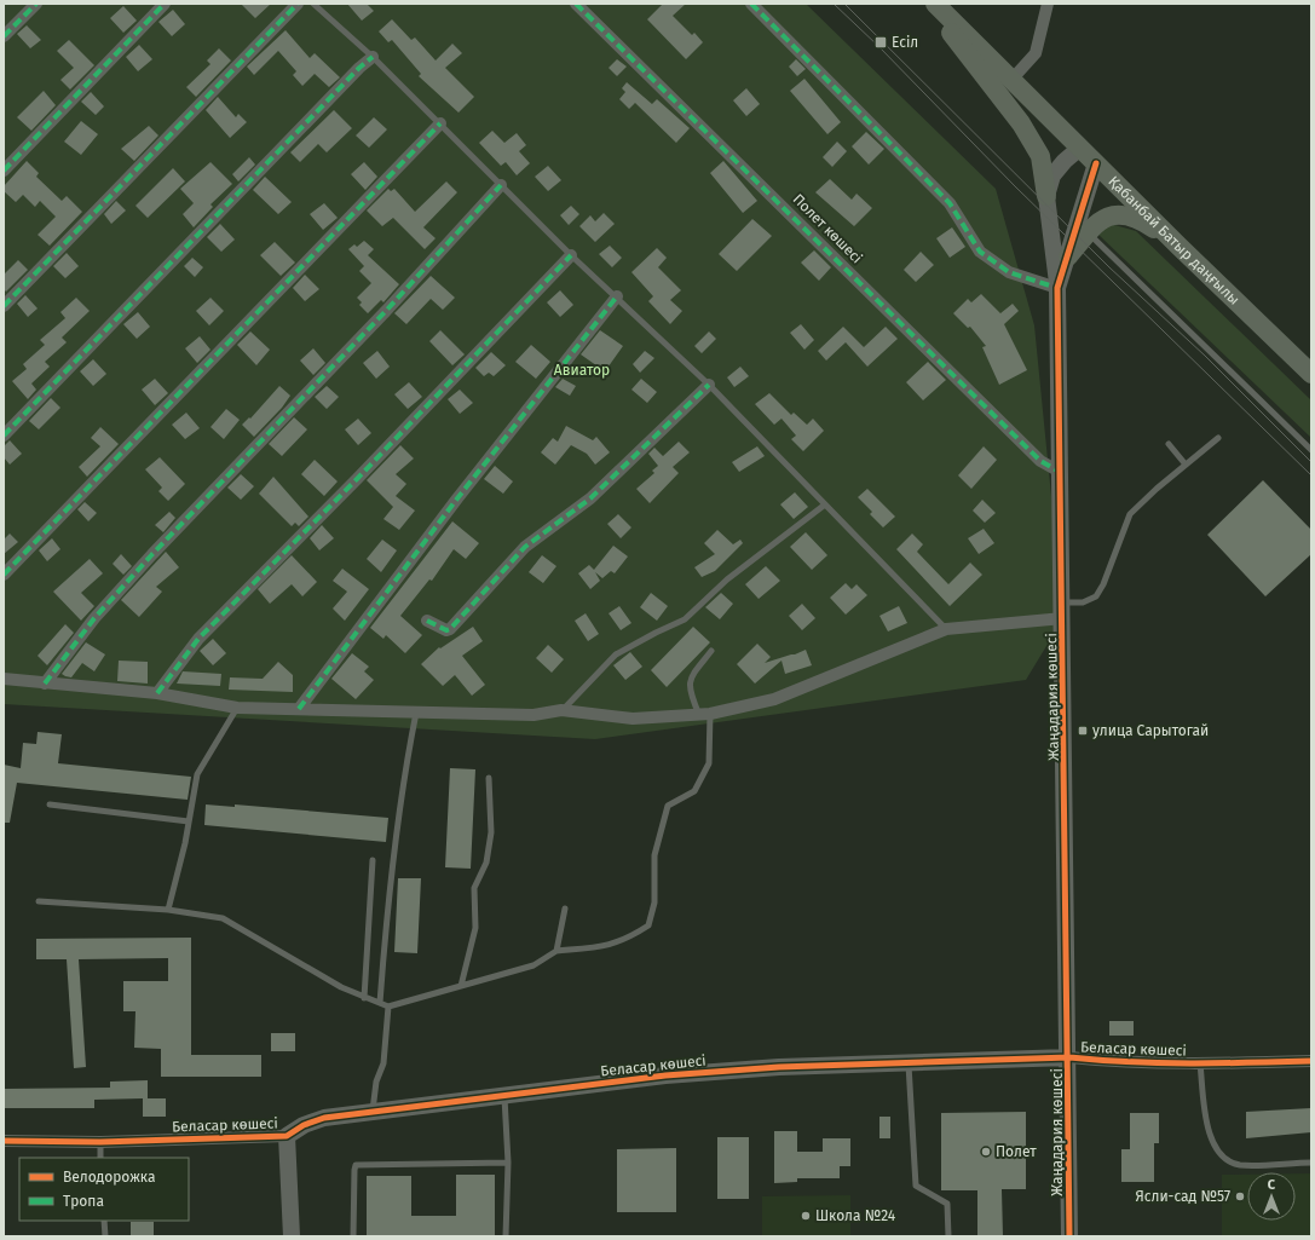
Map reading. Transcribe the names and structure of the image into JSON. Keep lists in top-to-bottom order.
{
  "streets": {
    "main road": ["Қабанбай Батыр даңғылы"],
    "street": ["Полет көшесі", "Жаңадария көшесі", "Беласар көшесі"]
  },
  "crossings": [
    ["Полет көшесі", "Жаңадария көшесі"],
    ["Қабанбай Батыр даңғылы", "Жаңадария көшесі"],
    ["Жаңадария көшесі", "Беласар көшесі"]
  ],
  "parks": ["Авиатор"],
  "places": {
    "transit": ["Есіл", "улица Сарытогай"],
    "other": ["Полет", "Ясли-сад №57", "Школа №24"]
  },
  "legend": ["Велодорожка", "Тропа"],
  "north": "top"
}
